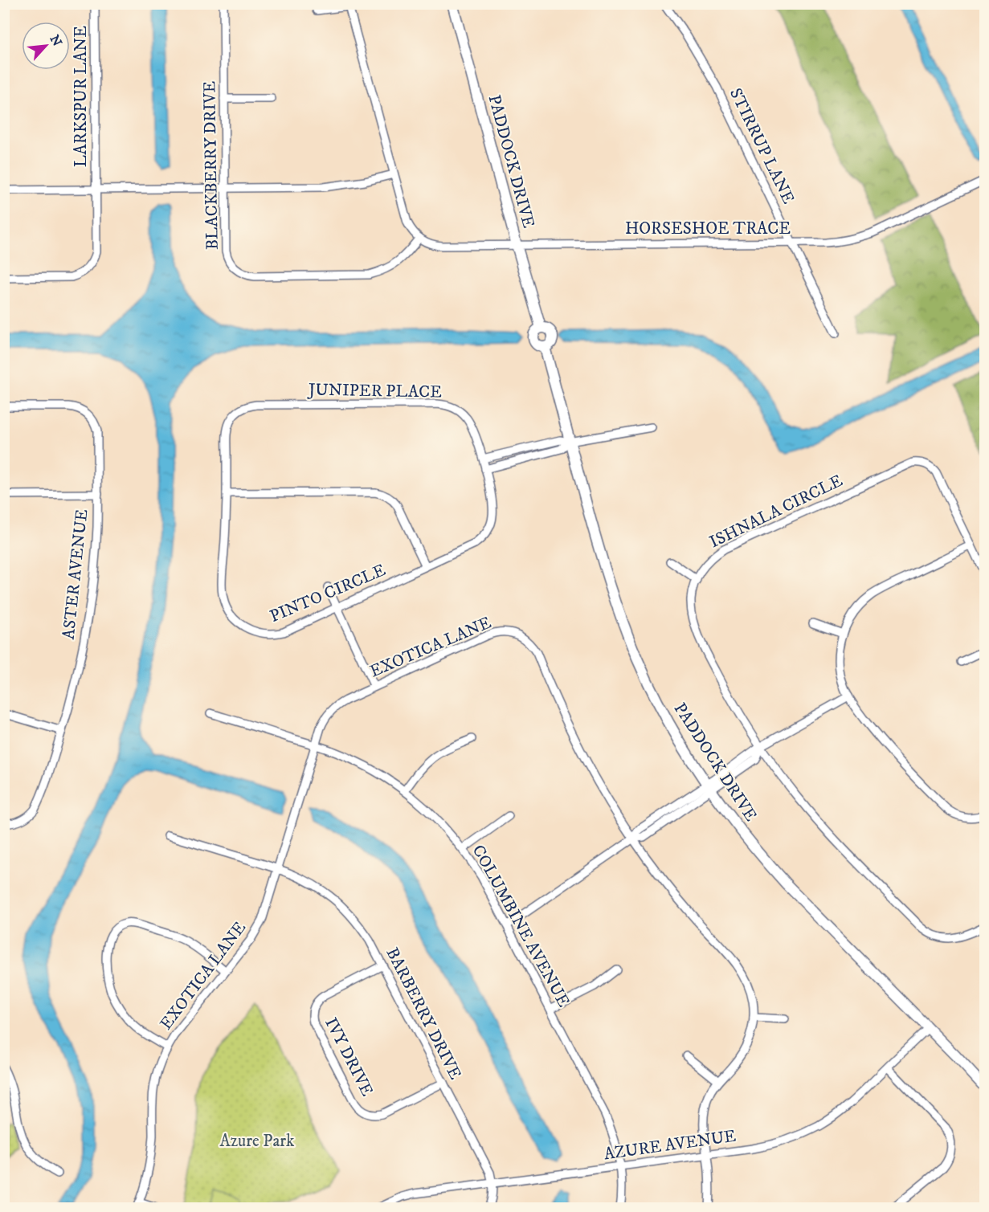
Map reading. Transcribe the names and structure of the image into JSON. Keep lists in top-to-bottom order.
{
  "streets": {
    "street": [
      "LARKSPUR LANE",
      "STIRRUP LANE",
      "PADDOCK DRIVE",
      "BLACKBERRY DRIVE",
      "HORSESHOE TRACE",
      "JUNIPER PLACE",
      "ISHNALA CIRCLE",
      "ASTER AVENUE",
      "PINTO CIRCLE",
      "EXOTICA LANE",
      "COLUMBINE AVENUE",
      "BARBERRY DRIVE",
      "IVY DRIVE",
      "AZURE AVENUE"
    ]
  },
  "crossings": [
    ["STIRRUP LANE", "HORSESHOE TRACE"],
    ["PADDOCK DRIVE", "HORSESHOE TRACE"],
    ["PADDOCK DRIVE", "AZURE AVENUE"],
    ["BLACKBERRY DRIVE", "HORSESHOE TRACE"],
    ["JUNIPER PLACE", "PINTO CIRCLE"],
    ["EXOTICA LANE", "COLUMBINE AVENUE"],
    ["EXOTICA LANE", "BARBERRY DRIVE"],
    ["EXOTICA LANE", "AZURE AVENUE"],
    ["COLUMBINE AVENUE", "AZURE AVENUE"],
    ["BARBERRY DRIVE", "IVY DRIVE"],
    ["BARBERRY DRIVE", "AZURE AVENUE"]
  ],
  "parks": ["Azure Park"],
  "north": "top right"
}
